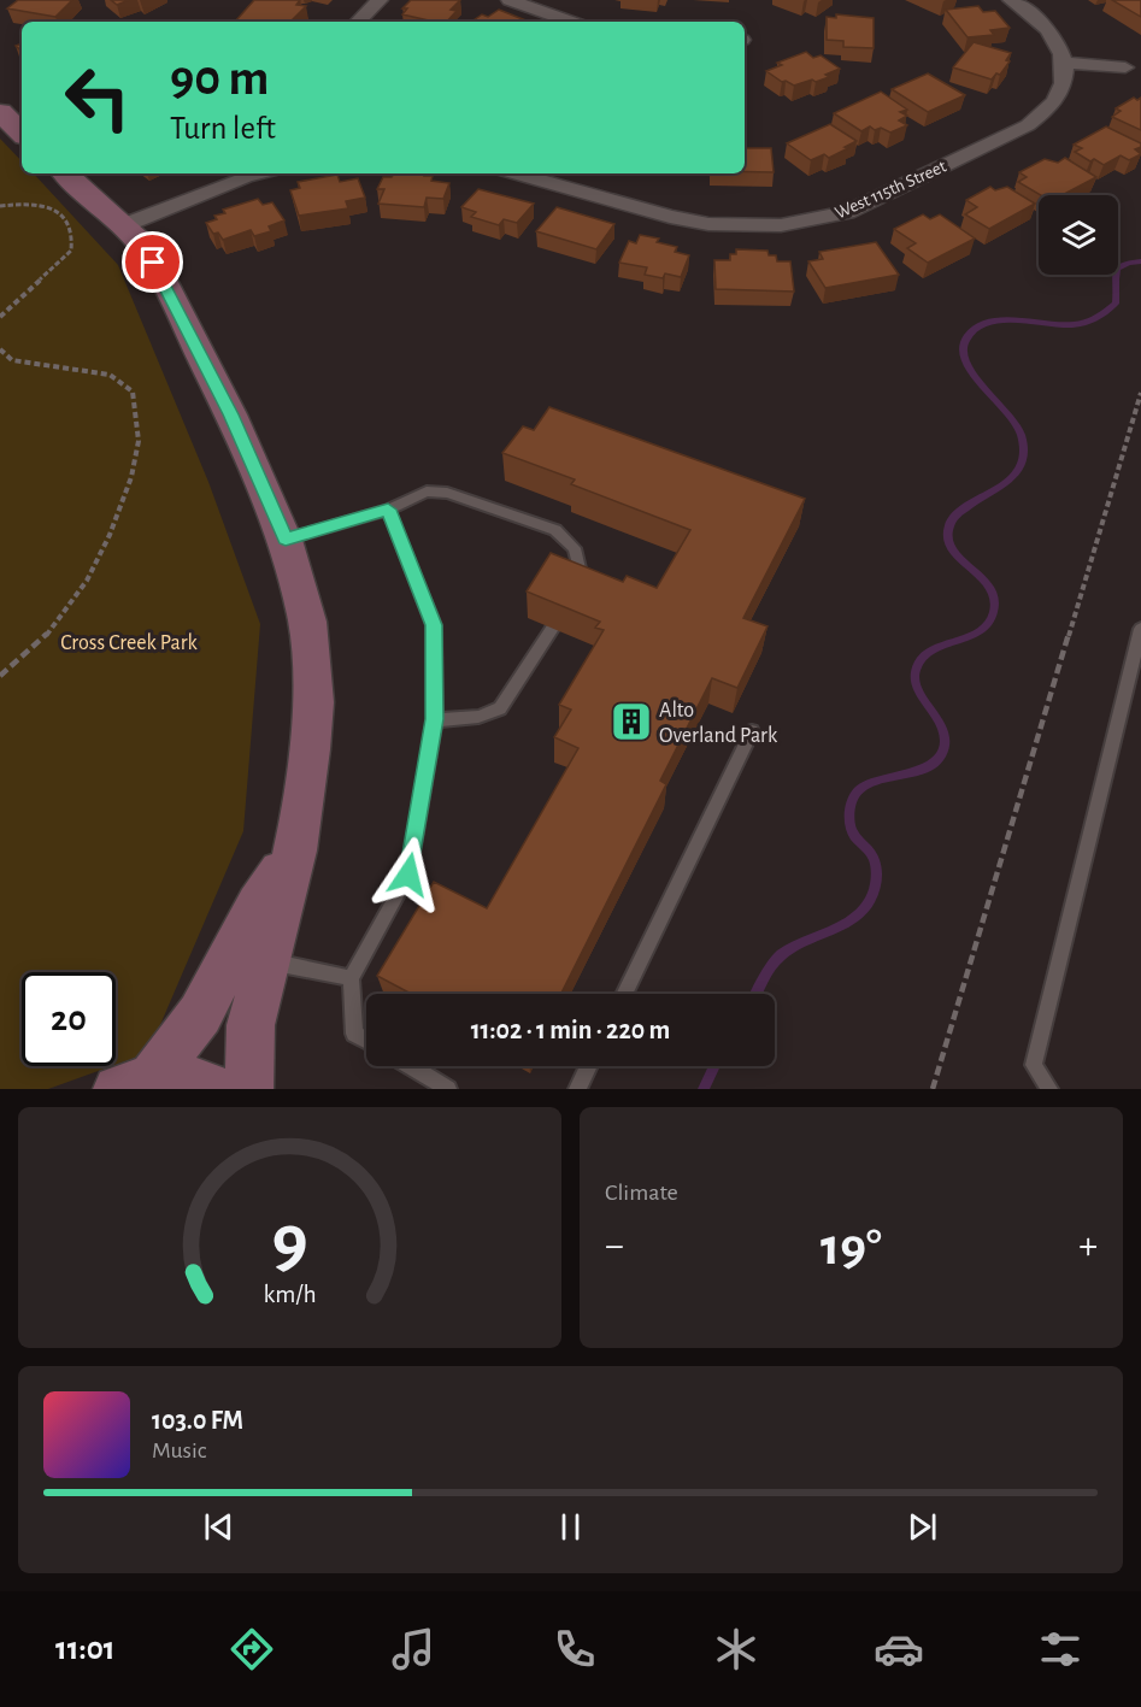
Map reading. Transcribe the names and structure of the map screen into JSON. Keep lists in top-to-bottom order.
{
  "streets": {
    "street": ["West 115th Street"]
  },
  "parks": ["Cross Creek Park"],
  "places": {
    "building": ["Alto Overland Park"]
  },
  "page": {
    "turn": ["90 m", "Turn left"],
    "limit": "20",
    "trip": "11:02 · 1 min · 220 m",
    "tile": "Climate",
    "heat": ["−", "19°", "+"],
    "song": ["103.0 FM", "Music"],
    "tabs": "11:01",
    "gauge": ["9", "km/h"]
  }
}
